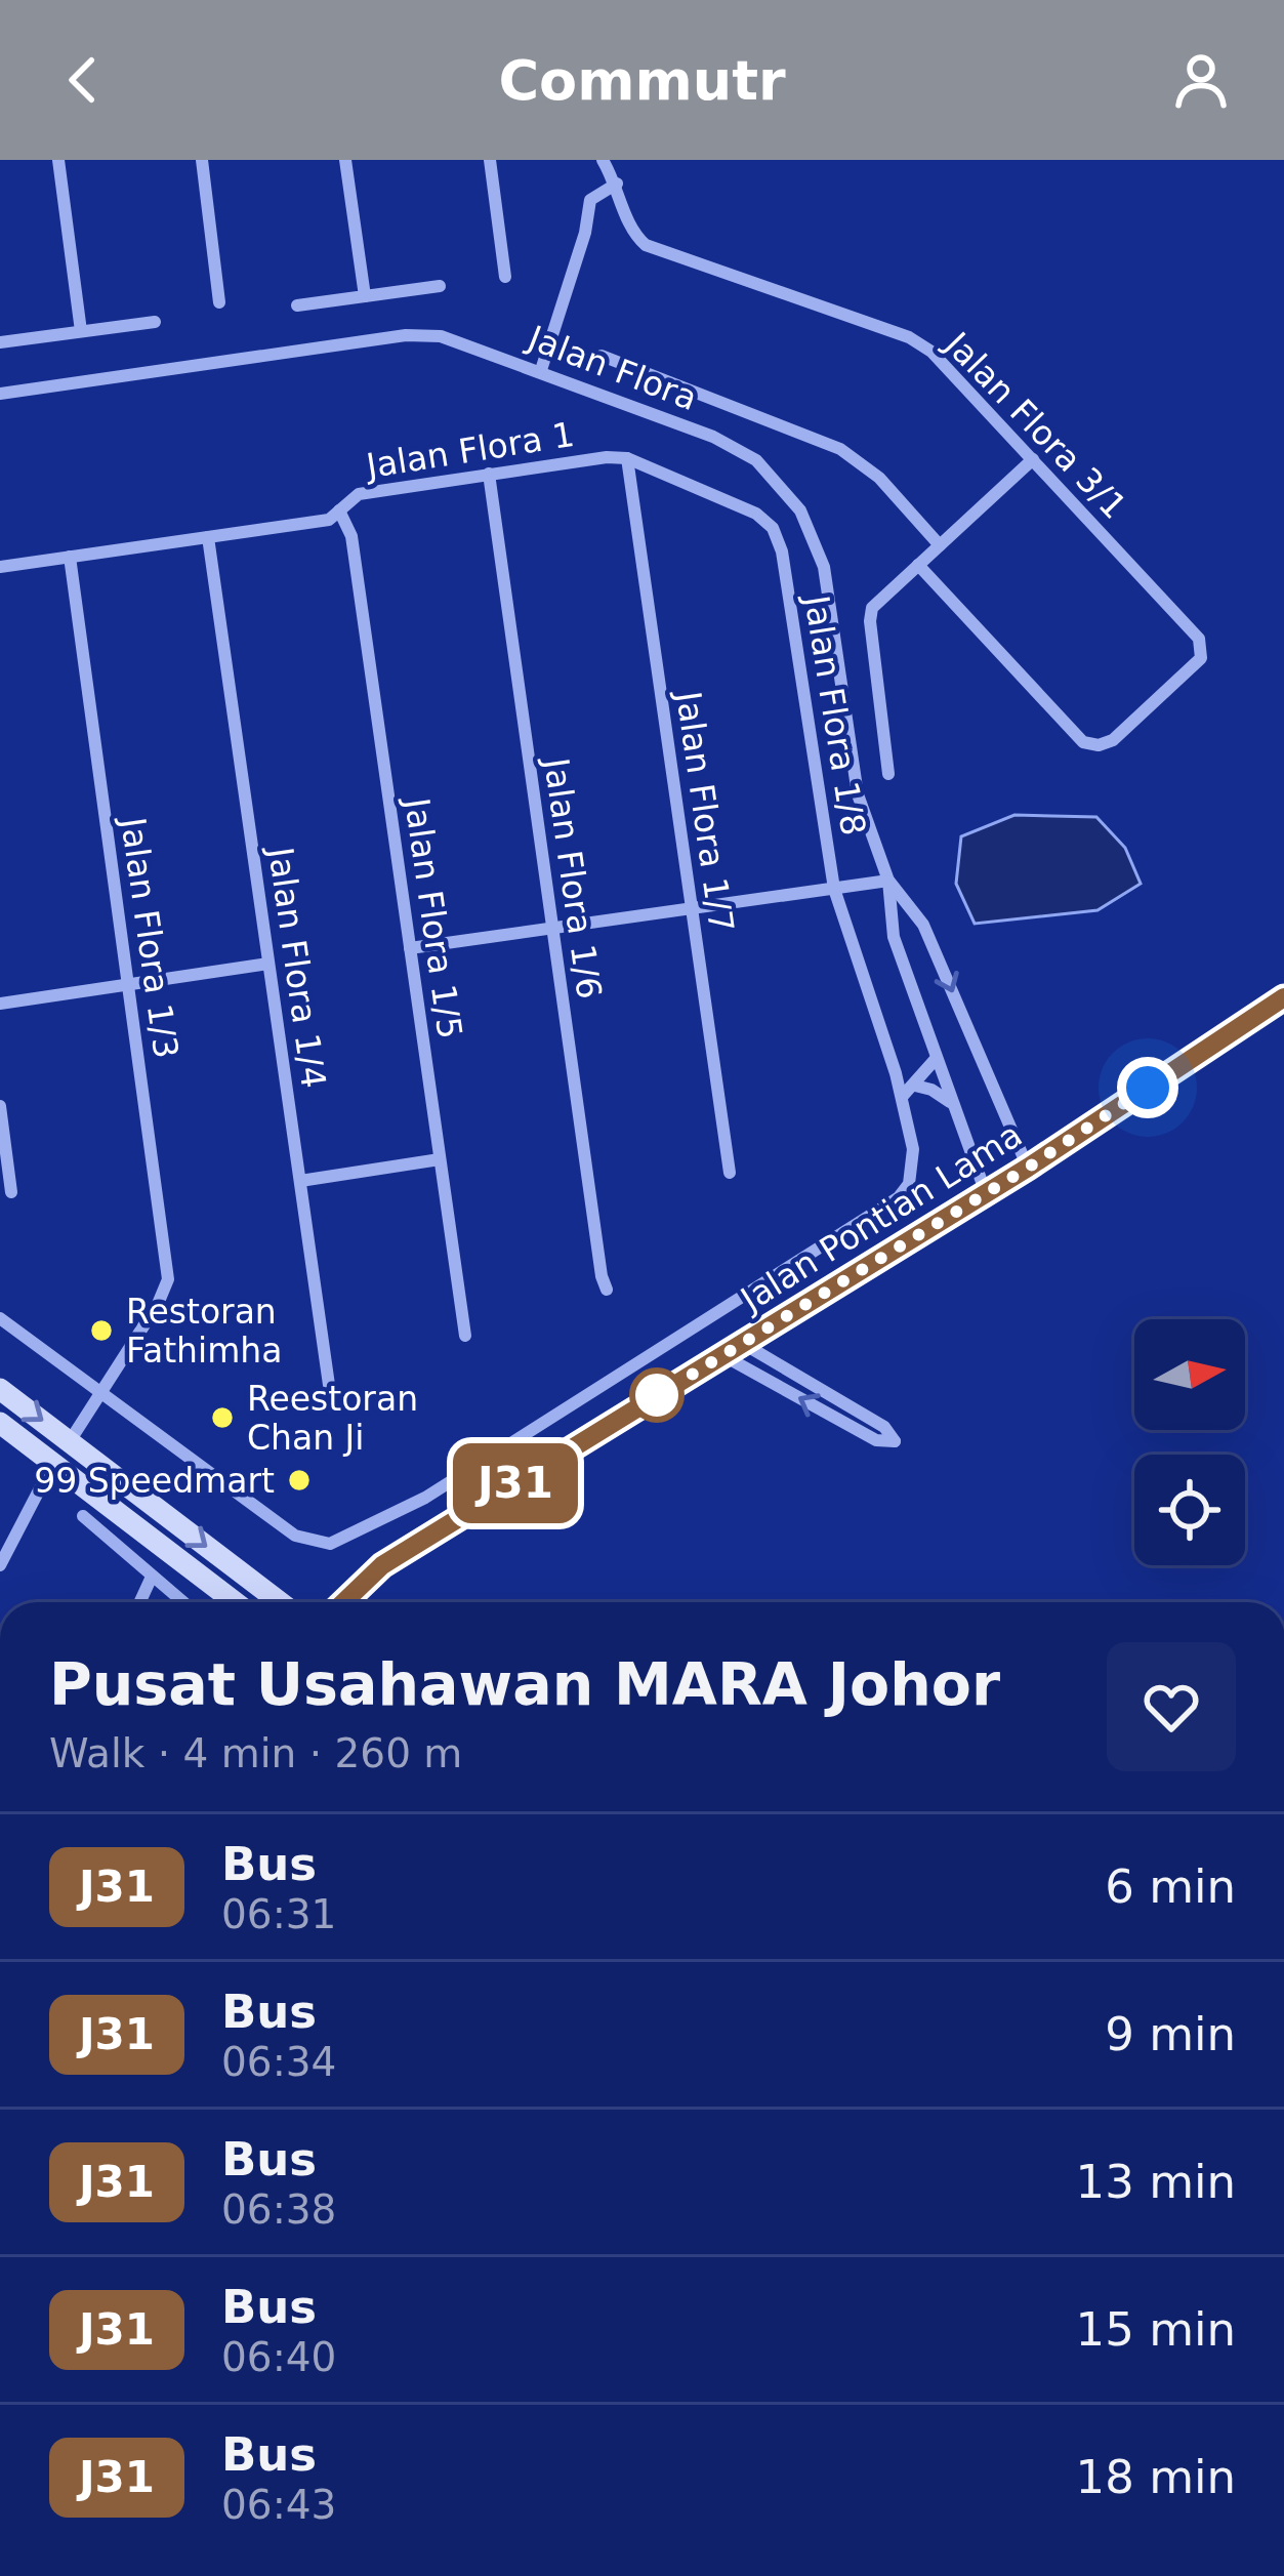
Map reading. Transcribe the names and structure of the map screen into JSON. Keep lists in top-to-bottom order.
{
  "streets": {
    "street": [
      "Jalan Flora",
      "Jalan Flora 3/1",
      "Jalan Flora 1",
      "Jalan Flora 1/8",
      "Jalan Flora 1/7",
      "Jalan Flora 1/6",
      "Jalan Flora 1/5",
      "Jalan Flora 1/3",
      "Jalan Flora 1/4",
      "Jalan Pontian Lama"
    ]
  },
  "crossings": [
    ["Jalan Flora", "Jalan Pontian Lama"],
    ["Jalan Flora 1", "Jalan Flora 1/8"],
    ["Jalan Flora 1", "Jalan Flora 1/7"],
    ["Jalan Flora 1", "Jalan Flora 1/6"],
    ["Jalan Flora 1", "Jalan Flora 1/5"],
    ["Jalan Flora 1", "Jalan Flora 1/3"],
    ["Jalan Flora 1", "Jalan Flora 1/4"],
    ["Jalan Flora 1/8", "Jalan Flora 1/3"]
  ],
  "places": ["Restoran Fathimha", "Reestoran Chan Ji", "99 Speedmart"],
  "lines": ["bus line J31"],
  "north": "right",
  "page": {
    "header": "Commutr",
    "on_map": "J31",
    "heading": ["Pusat Usahawan MARA Johor", "Walk · 4 min · 260 m"],
    "list": [
      {
        "mark": "J31",
        "name": "Bus",
        "note": "06:31",
        "value": "6 min"
      },
      {
        "mark": "J31",
        "name": "Bus",
        "note": "06:34",
        "value": "9 min"
      },
      {
        "mark": "J31",
        "name": "Bus",
        "note": "06:38",
        "value": "13 min"
      },
      {
        "mark": "J31",
        "name": "Bus",
        "note": "06:40",
        "value": "15 min"
      },
      {
        "mark": "J31",
        "name": "Bus",
        "note": "06:43",
        "value": "18 min"
      }
    ]
  }
}
